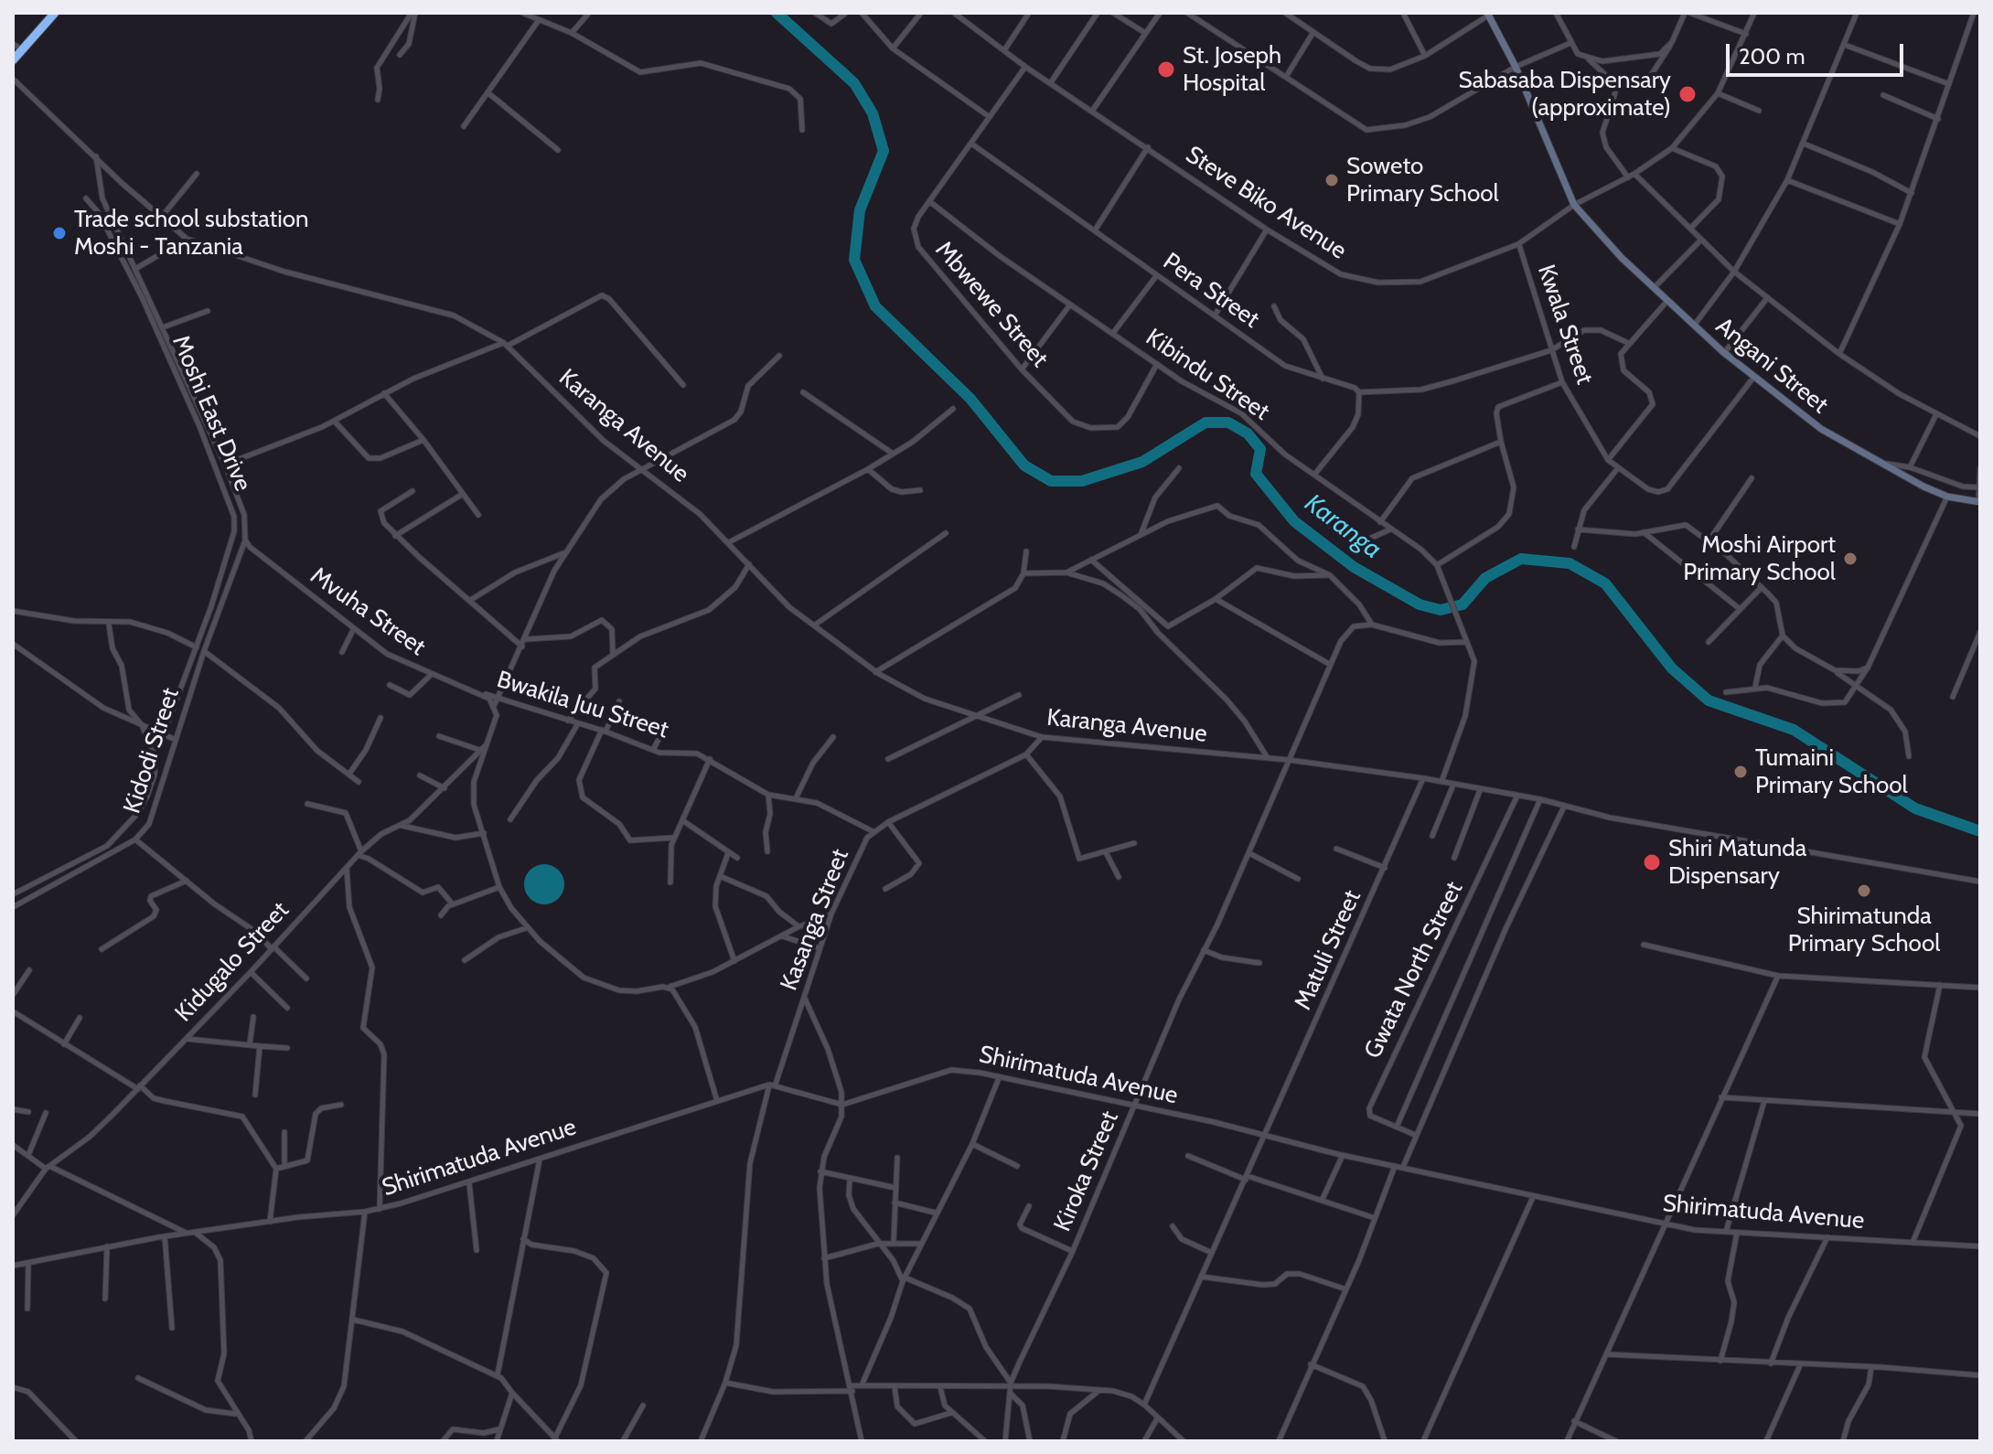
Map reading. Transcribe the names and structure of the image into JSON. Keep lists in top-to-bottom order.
{
  "streets": {
    "street": [
      "Steve Biko Avenue",
      "Pera Street",
      "Mbwewe Street",
      "Kwala Street",
      "Angani Street",
      "Kibindu Street",
      "Moshi East Drive",
      "Karanga Avenue",
      "Mvuha Street",
      "Bwakila Juu Street",
      "Kidodi Street",
      "Kasanga Street",
      "Matuli Street",
      "Kidugalo Street",
      "Gwata North Street",
      "Shirimatuda Avenue",
      "Kiroka Street"
    ]
  },
  "crossings": [
    ["Steve Biko Avenue", "Mbwewe Street"],
    ["Steve Biko Avenue", "Kwala Street"],
    ["Steve Biko Avenue", "Angani Street"],
    ["Pera Street", "Mbwewe Street"],
    ["Mbwewe Street", "Kibindu Street"],
    ["Kwala Street", "Angani Street"],
    ["Karanga Avenue", "Kasanga Street"],
    ["Karanga Avenue", "Matuli Street"],
    ["Karanga Avenue", "Gwata North Street"],
    ["Karanga Avenue", "Kiroka Street"],
    ["Mvuha Street", "Bwakila Juu Street"],
    ["Mvuha Street", "Kidodi Street"],
    ["Bwakila Juu Street", "Kasanga Street"],
    ["Kasanga Street", "Shirimatuda Avenue"],
    ["Matuli Street", "Shirimatuda Avenue"],
    ["Shirimatuda Avenue", "Kiroka Street"]
  ],
  "water": ["Karanga"],
  "places": [
    "St. Joseph Hospital",
    "Sabasaba Dispensary (approximate)",
    "Soweto Primary School",
    "Trade school substation Moshi - Tanzania",
    "Moshi Airport Primary School",
    "Tumaini Primary School",
    "Shiri Matunda Dispensary",
    "Shirimatunda Primary School"
  ],
  "scale_bar": "200 m"
}
